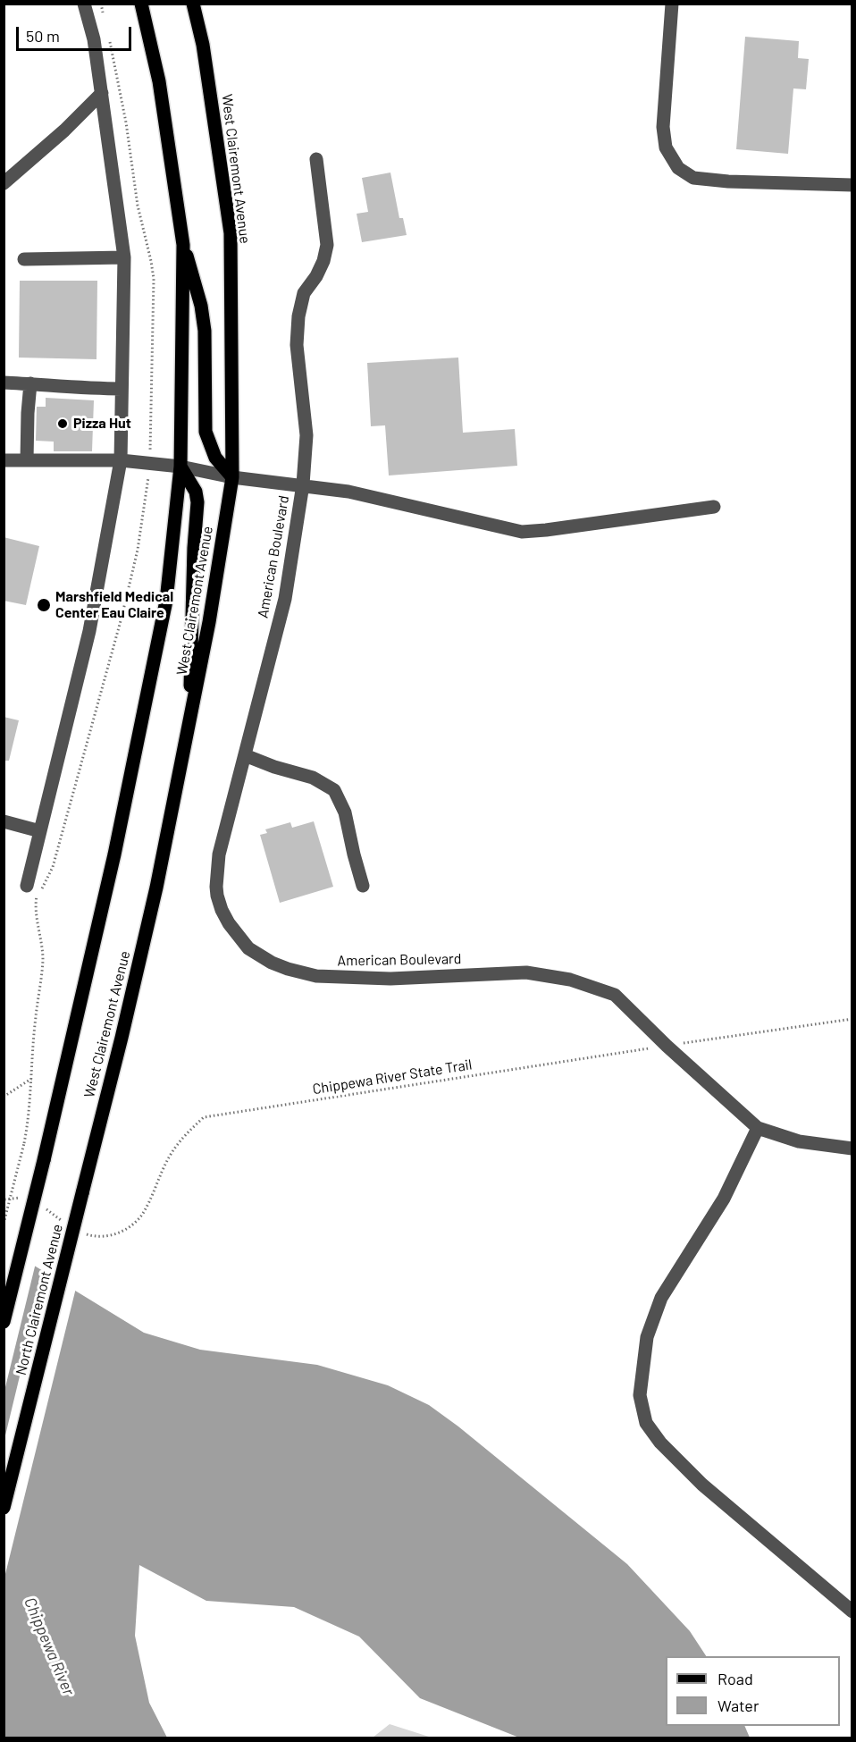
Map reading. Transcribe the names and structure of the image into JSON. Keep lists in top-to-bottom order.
{
  "streets": {
    "main road": ["West Clairemont Avenue", "North Clairemont Avenue"],
    "street": ["American Boulevard"],
    "path": ["Chippewa River State Trail"]
  },
  "crossings": [
    ["West Clairemont Avenue", "North Clairemont Avenue"],
    ["American Boulevard", "Chippewa River State Trail"]
  ],
  "water": ["Chippewa River"],
  "places": ["Pizza Hut", "Marshfield Medical Center Eau Claire"],
  "legend": ["Road", "Water"],
  "scale_bar": "50 m"
}
